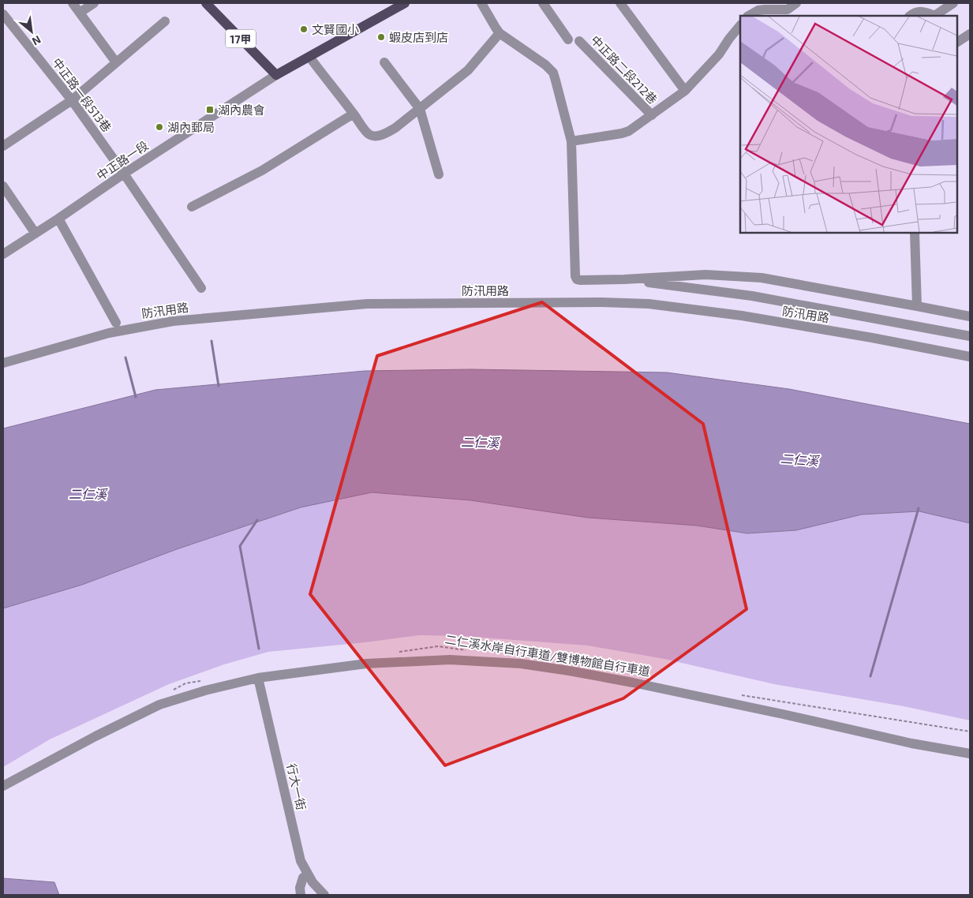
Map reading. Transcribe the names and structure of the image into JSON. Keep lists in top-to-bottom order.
{
  "streets": {
    "main road": ["17甲"],
    "street": [
      "中正路二段212巷",
      "中正路一段513巷",
      "中正路一段",
      "防汛用路",
      "行大一街"
    ],
    "path": ["二仁溪水岸自行車道/雙博物館自行車道"]
  },
  "crossings": [
    ["17甲", "中正路一段"],
    ["中正路一段513巷", "中正路一段"]
  ],
  "water": ["二仁溪"],
  "places": {
    "other": ["文賢國小", "蝦皮店到店", "湖內郵局"],
    "transit": ["湖內農會"]
  },
  "north": "bottom right"
}
